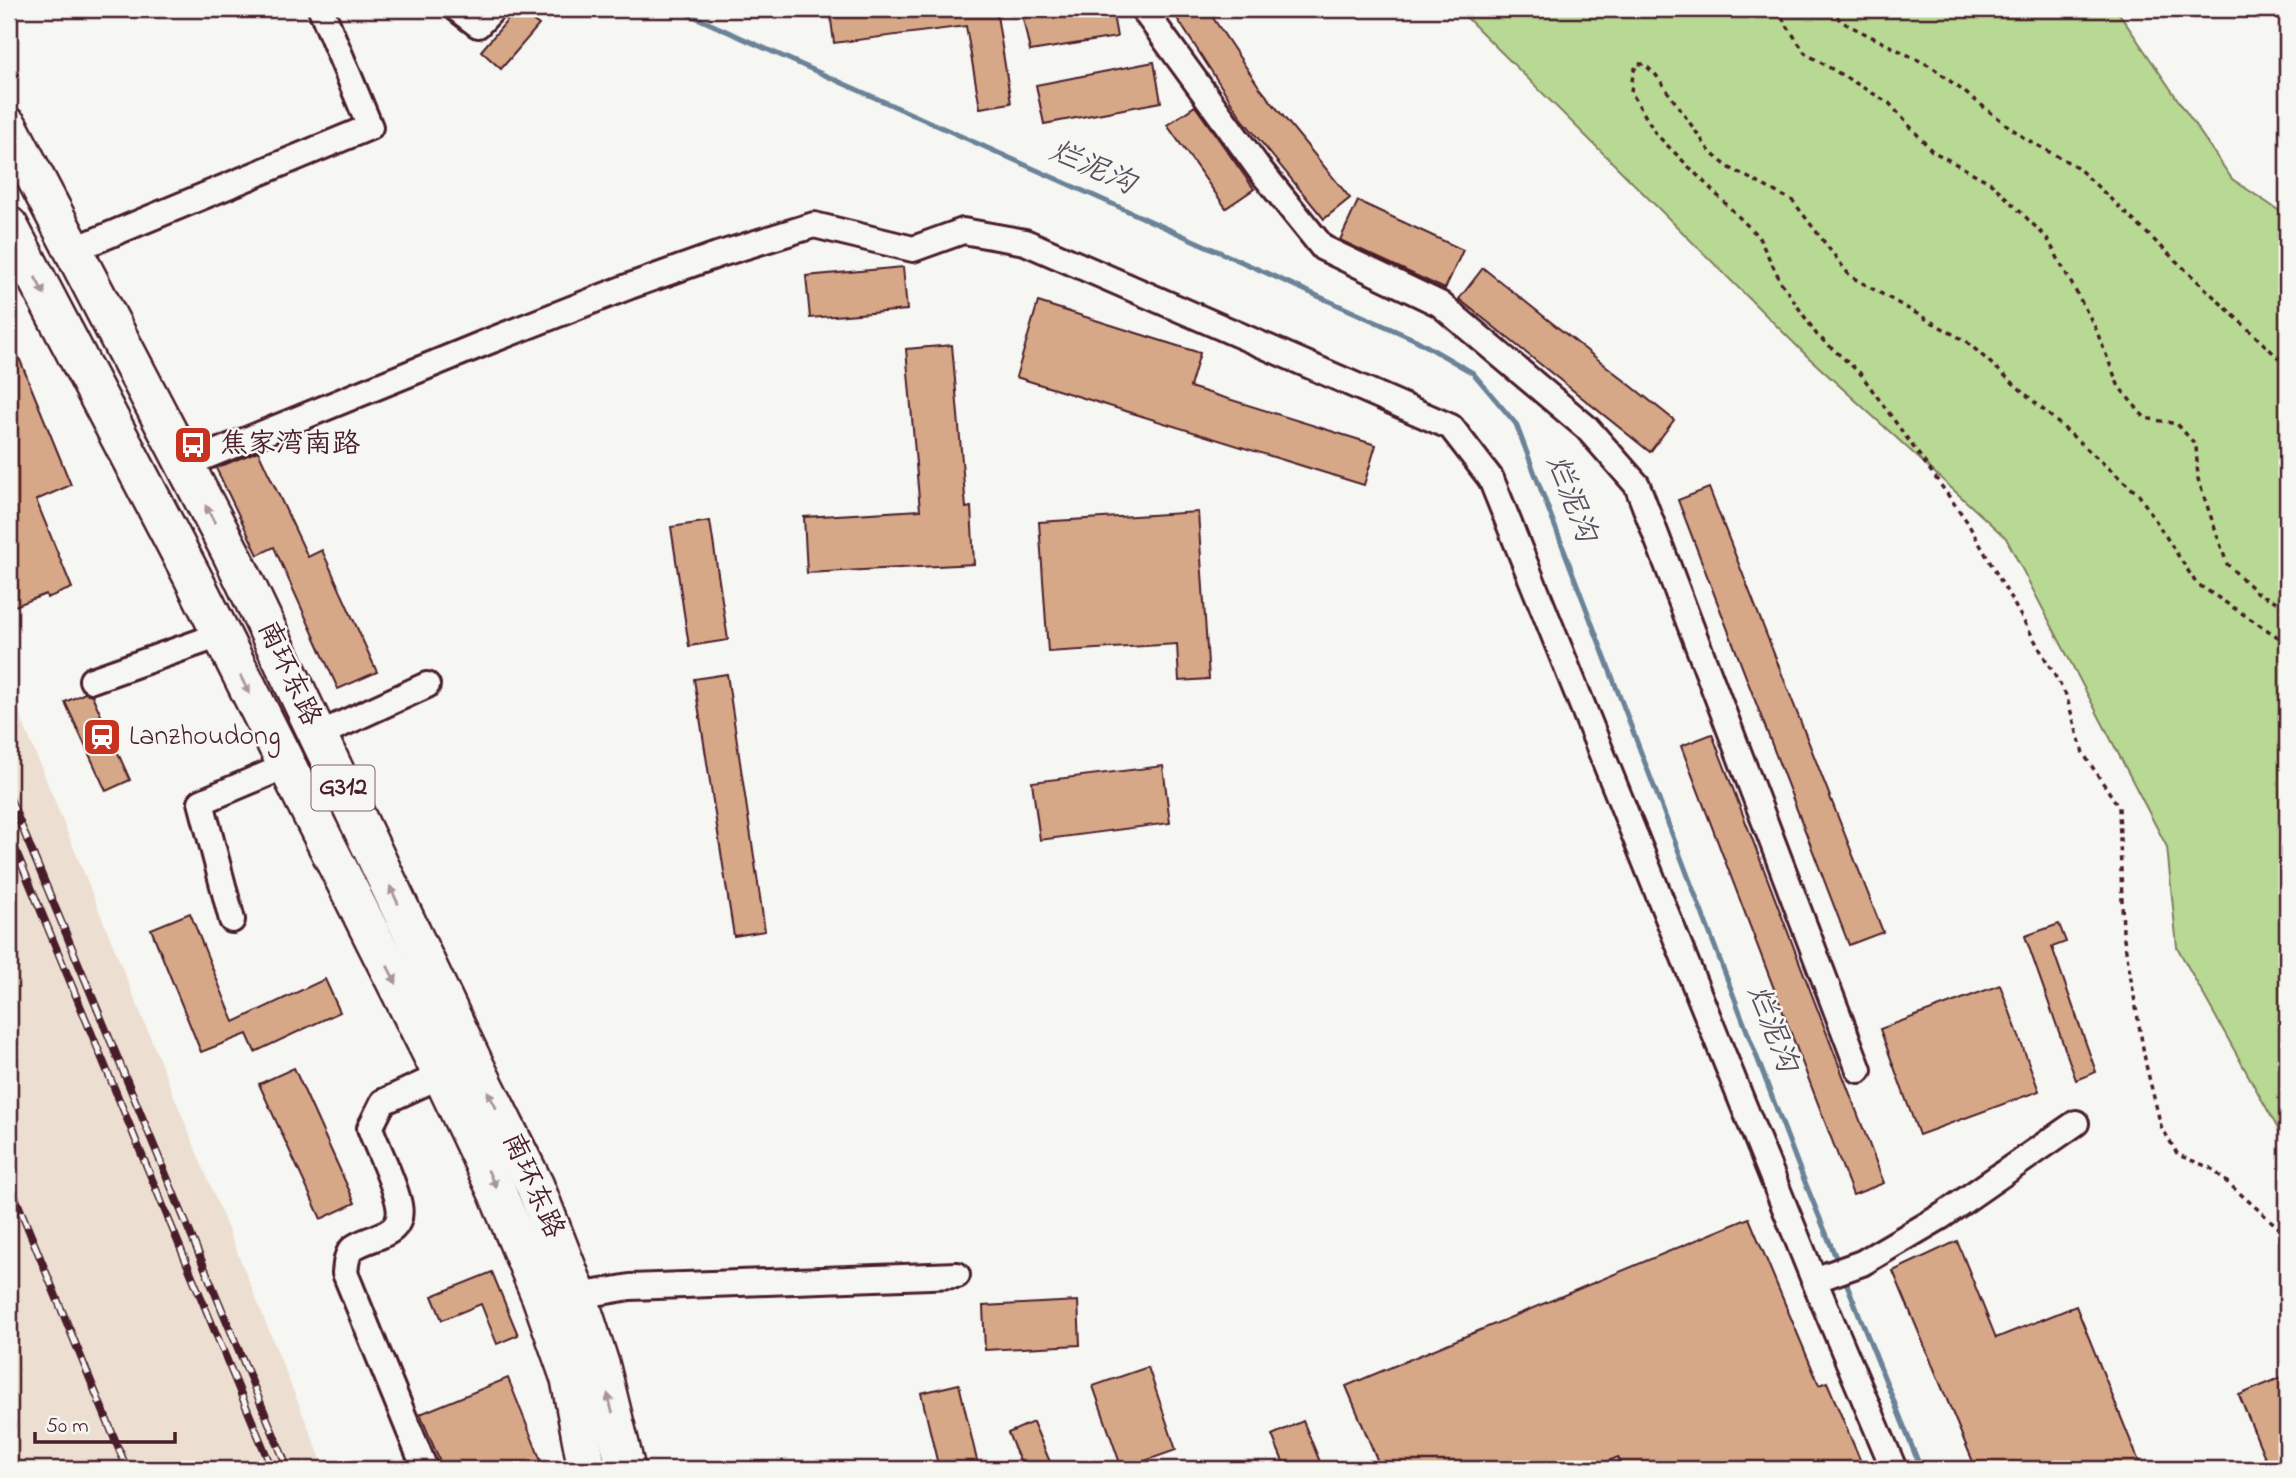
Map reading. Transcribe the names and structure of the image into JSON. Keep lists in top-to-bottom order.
{
  "streets": {
    "highway": ["南环东路", "G312"]
  },
  "water": ["烂泥沟"],
  "places": {
    "bus stop": ["焦家湾南路"],
    "station": ["Lanzhoudong"]
  },
  "scale_bar": "50 m"
}
